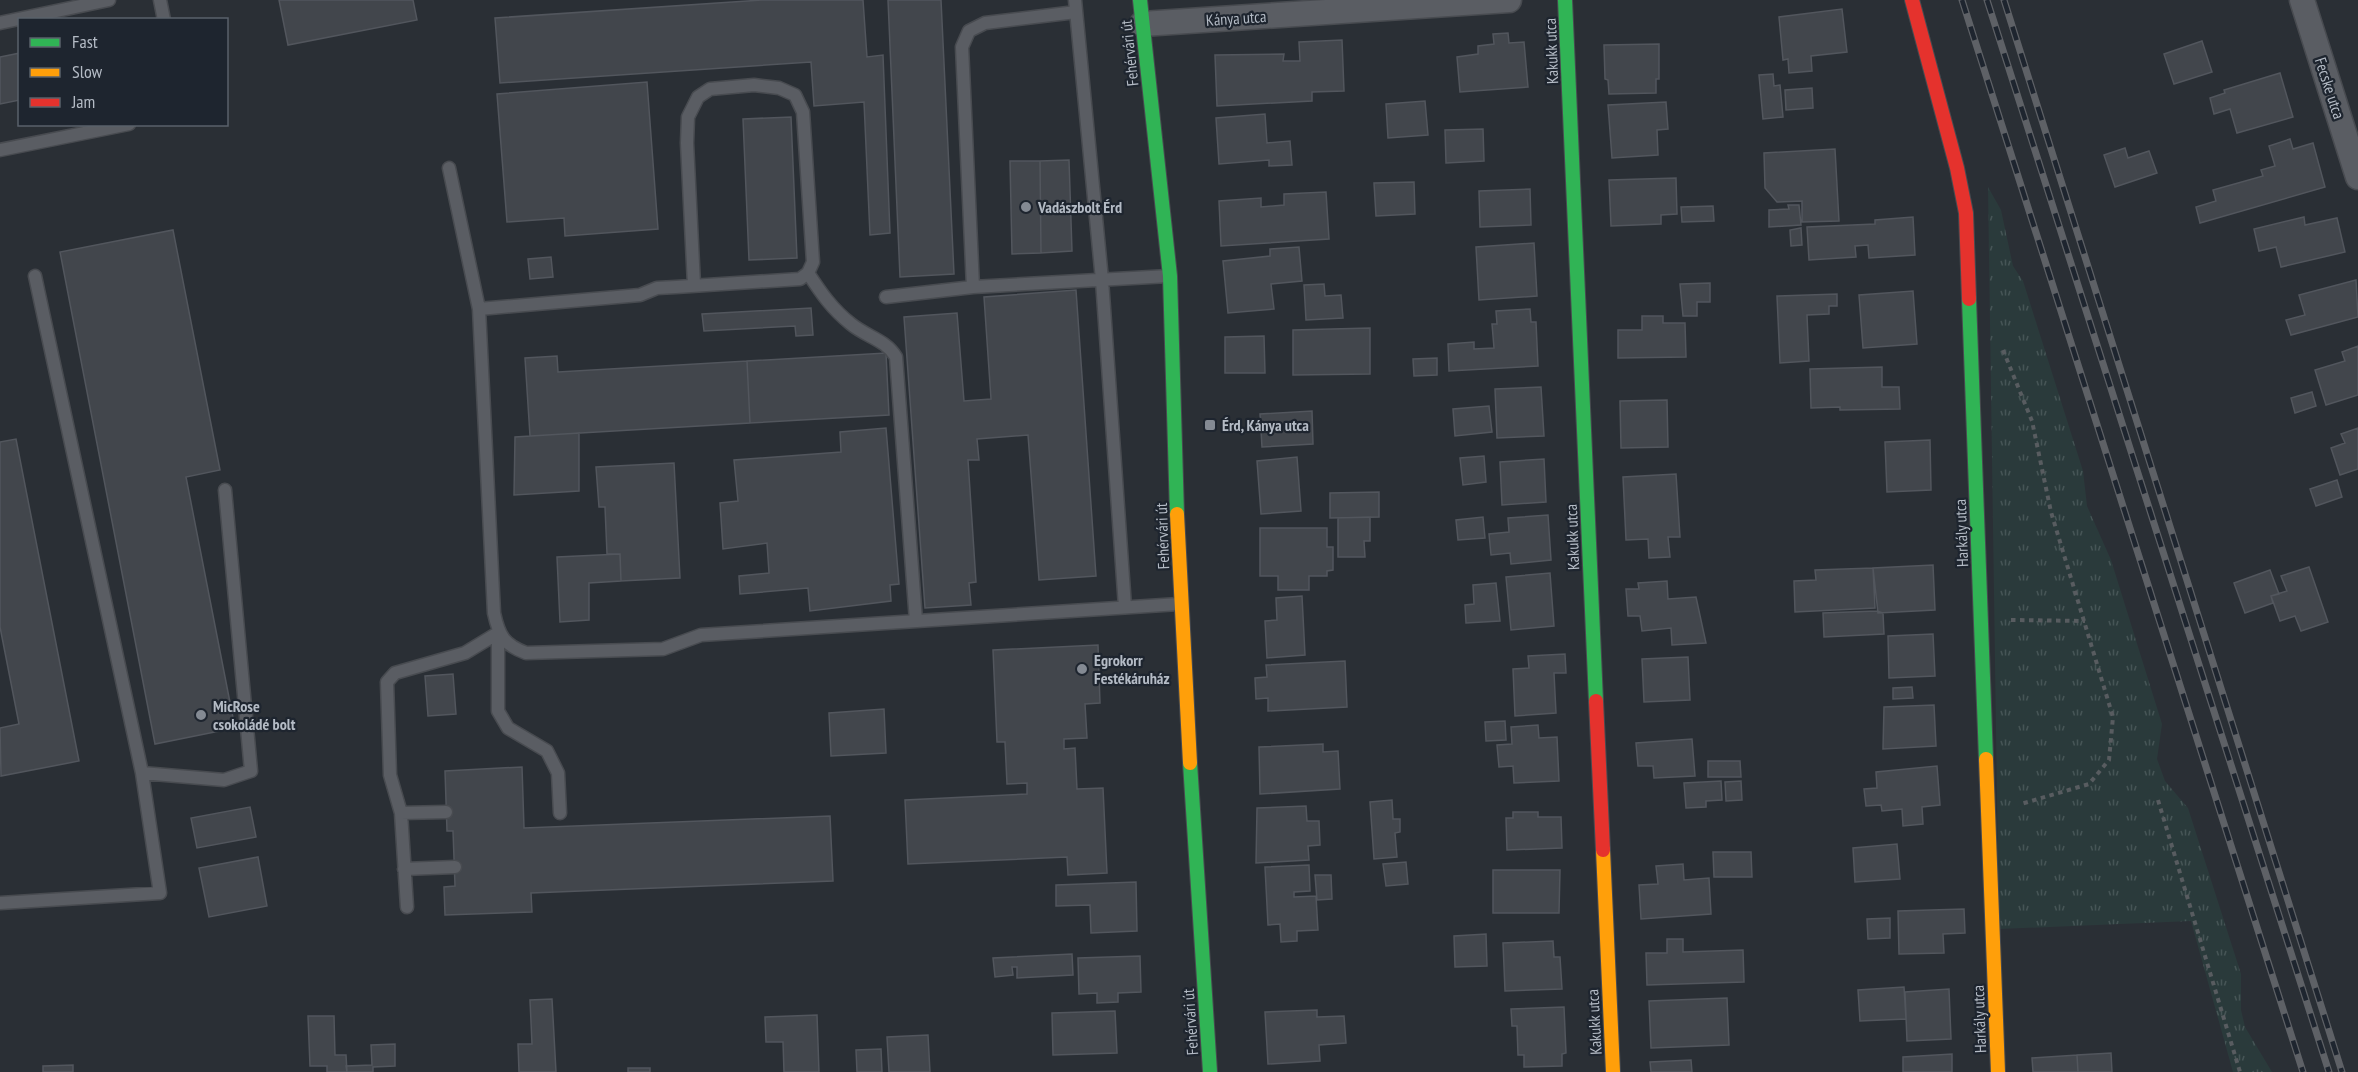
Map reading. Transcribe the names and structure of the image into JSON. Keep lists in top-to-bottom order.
{
  "streets": {
    "street": [
      "Kánya utca",
      "Kakukk utca",
      "Fehérvári út",
      "Fecske utca",
      "Harkály utca"
    ]
  },
  "crossings": [
    ["Kánya utca", "Fehérvári út"]
  ],
  "places": {
    "other": ["Vadászbolt Érd", "Egrokorr Festékáruház", "MicRose csokoládé bolt"],
    "transit": ["Érd, Kánya utca"]
  },
  "legend": ["Fast", "Slow", "Jam"]
}
